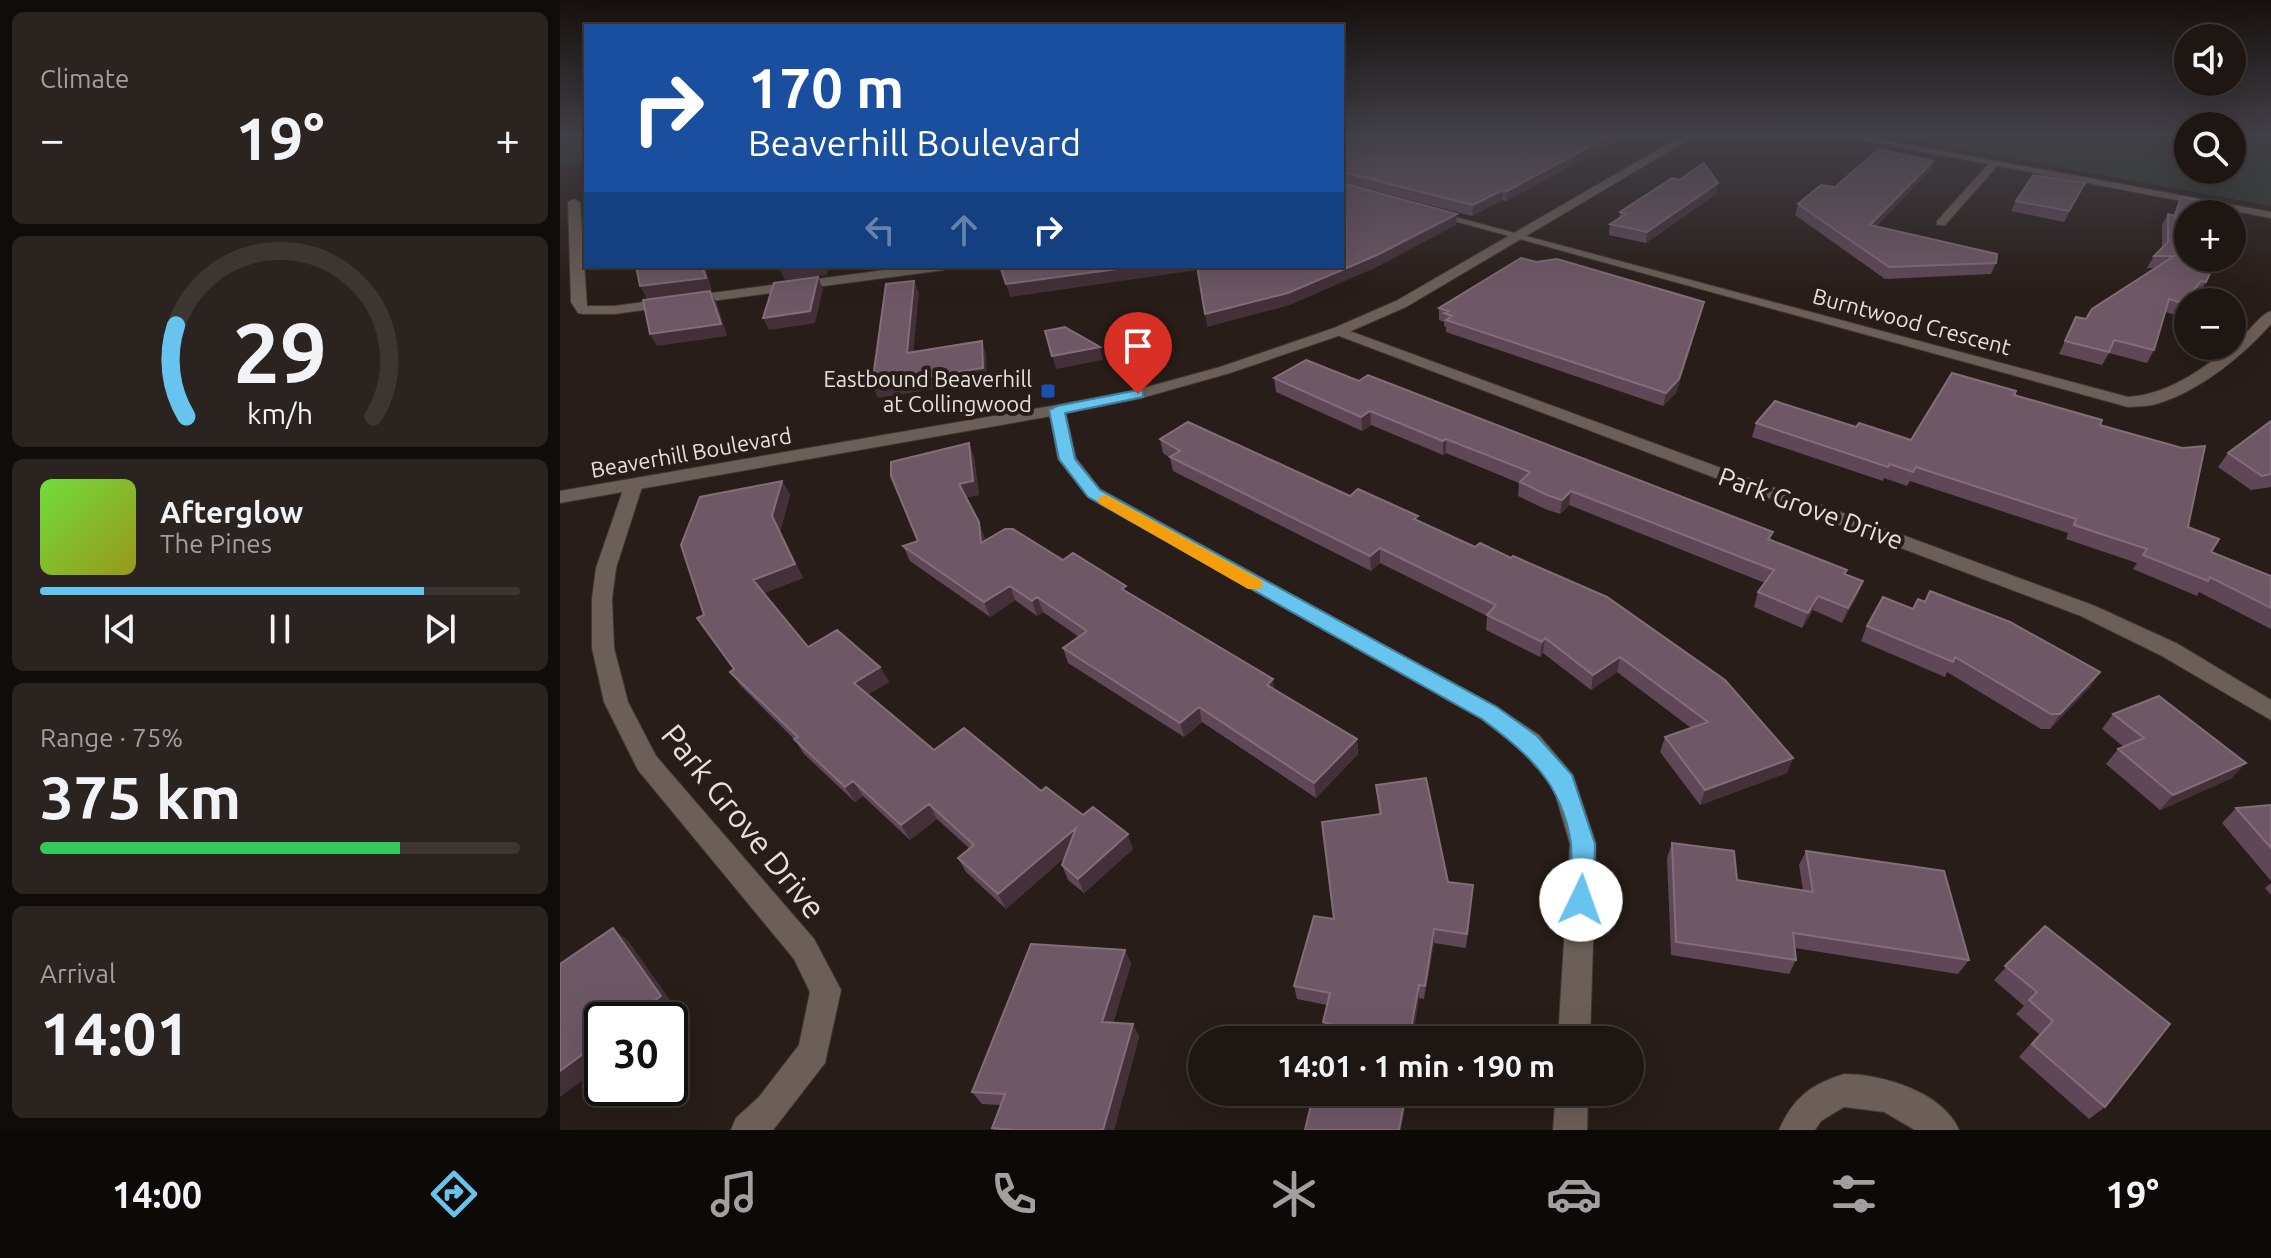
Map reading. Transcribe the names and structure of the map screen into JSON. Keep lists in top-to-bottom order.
{
  "streets": {
    "street": ["Burntwood Crescent", "Beaverhill Boulevard", "Park Grove Drive"]
  },
  "crossings": [
    ["Burntwood Crescent", "Beaverhill Boulevard"],
    ["Beaverhill Boulevard", "Park Grove Drive"]
  ],
  "places": {
    "transit": ["Eastbound Beaverhill at Collingwood"]
  },
  "page": {
    "tile": [
      "Climate",
      ["Range · 75%", "375 km"],
      ["Arrival", "14:01"]
    ],
    "map_buttons": ["+", "−"],
    "turn": ["170 m", "Beaverhill Boulevard"],
    "heat": ["−", "19°", "+"],
    "song": ["Afterglow", "The Pines"],
    "limit": "30",
    "trip": "14:01 · 1 min · 190 m",
    "tabs": ["14:00", "19°"],
    "gauge": ["29", "km/h"]
  }
}
